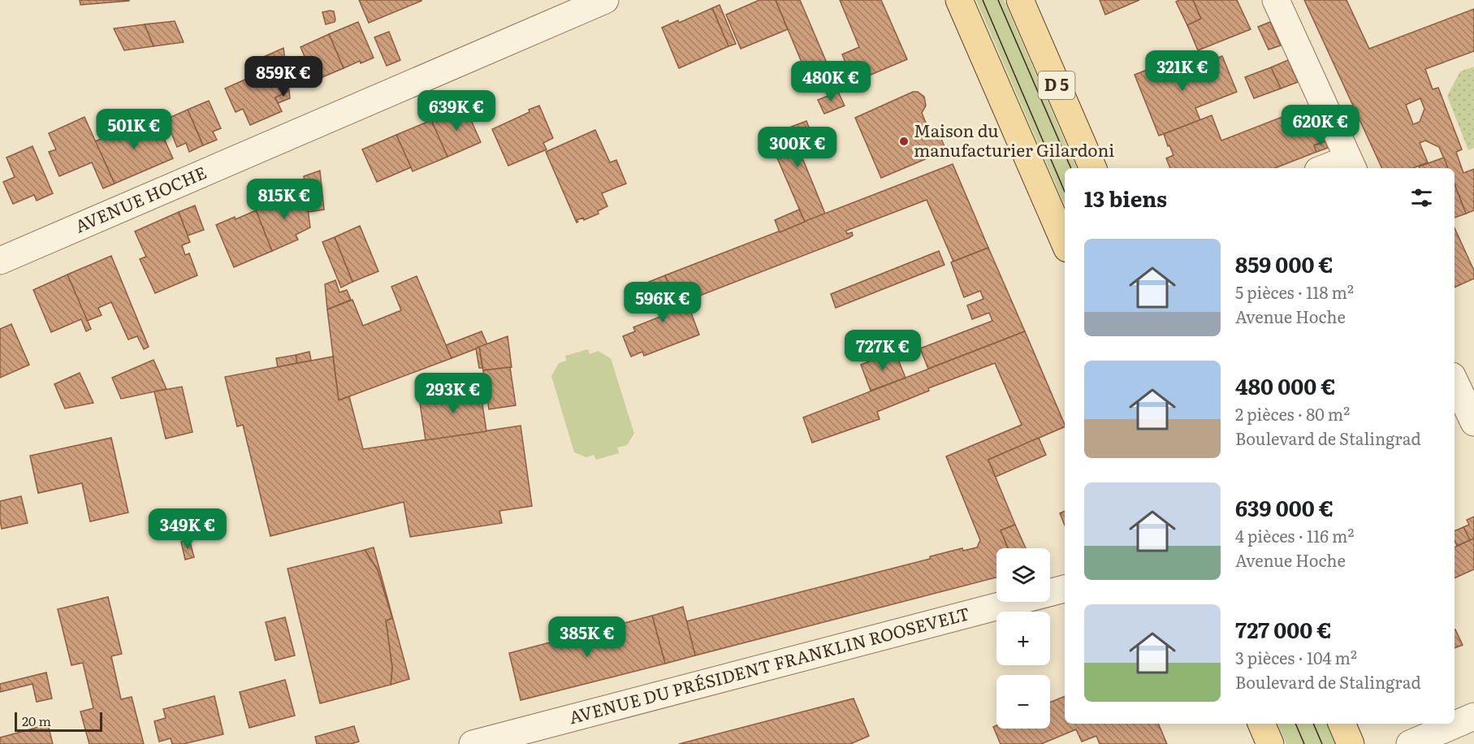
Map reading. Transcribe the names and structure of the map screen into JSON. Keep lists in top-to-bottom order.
{
  "streets": {
    "main road": ["D 5"],
    "street": ["AVENUE HOCHE", "AVENUE DU PRÉSIDENT FRANKLIN ROOSEVELT"]
  },
  "places": ["Maison du manufacturier Gilardoni"],
  "scale_bar": "20 m",
  "page": {
    "price": [
      "321K €",
      "859K €",
      "480K €",
      "639K €",
      "620K €",
      "501K €",
      "300K €",
      "815K €",
      "596K €",
      "727K €",
      "293K €",
      "349K €",
      "385K €"
    ],
    "heading": "13 biens",
    "list": [
      {
        "name": "859 000 €",
        "note": "5 pièces · 118 m² · Avenue Hoche"
      },
      {
        "name": "480 000 €",
        "note": "2 pièces · 80 m² · Boulevard de Stalingrad"
      },
      {
        "name": "639 000 €",
        "note": "4 pièces · 116 m² · Avenue Hoche"
      },
      {
        "name": "727 000 €",
        "note": "3 pièces · 104 m² · Boulevard de Stalingrad"
      }
    ],
    "map_buttons": ["+", "−"],
    "scale": "20 m"
  }
}
